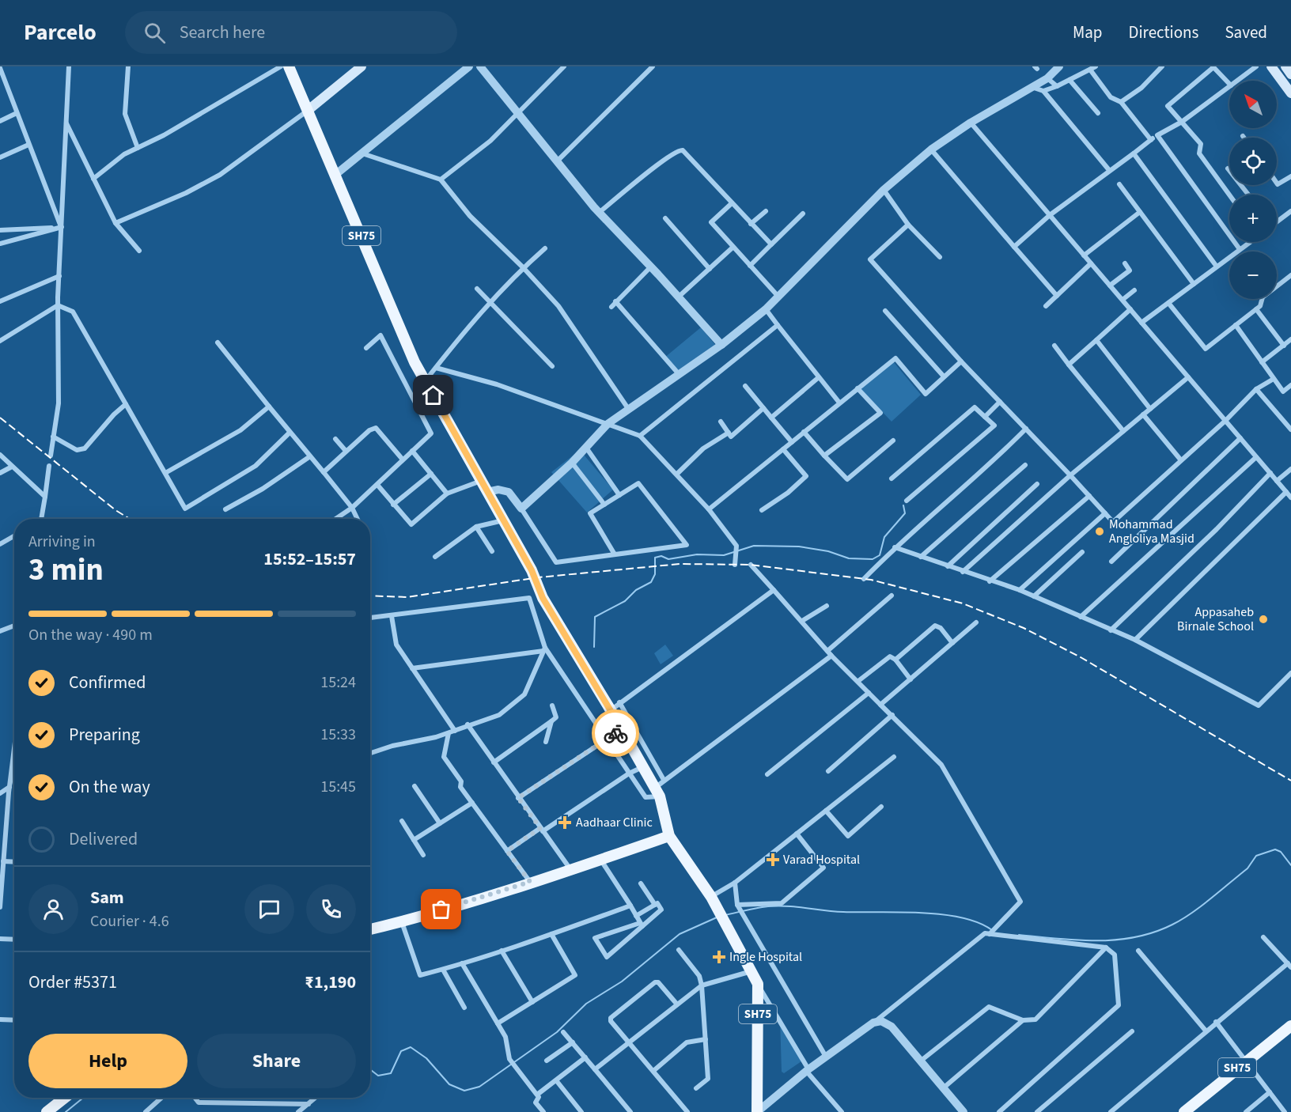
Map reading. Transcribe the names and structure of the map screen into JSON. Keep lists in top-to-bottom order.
{
  "streets": {
    "main road": ["SH75"]
  },
  "places": {
    "other": ["Mohammad Angloliya Masjid", "Appasaheb Birnale School"],
    "health": ["Aadhaar Clinic", "Varad Hospital", "Ingle Hospital"]
  },
  "north": "top left",
  "page": {
    "header": "Parcelo",
    "search": "Search here",
    "nav": ["Map", "Directions", "Saved"],
    "map_buttons": ["+", "−"],
    "heading": ["3 min", "Arriving in", "15:52–15:57"],
    "panel": [
      "Sam",
      "Courier · 4.6",
      "Order #5371",
      "₹1,190"
    ],
    "bar": "On the way · 490 m",
    "list": [
      ["Confirmed", "15:24"],
      ["Preparing", "15:33"],
      ["On the way", "15:45"],
      "Delivered"
    ],
    "buttons": ["Help", "Share"]
  }
}
